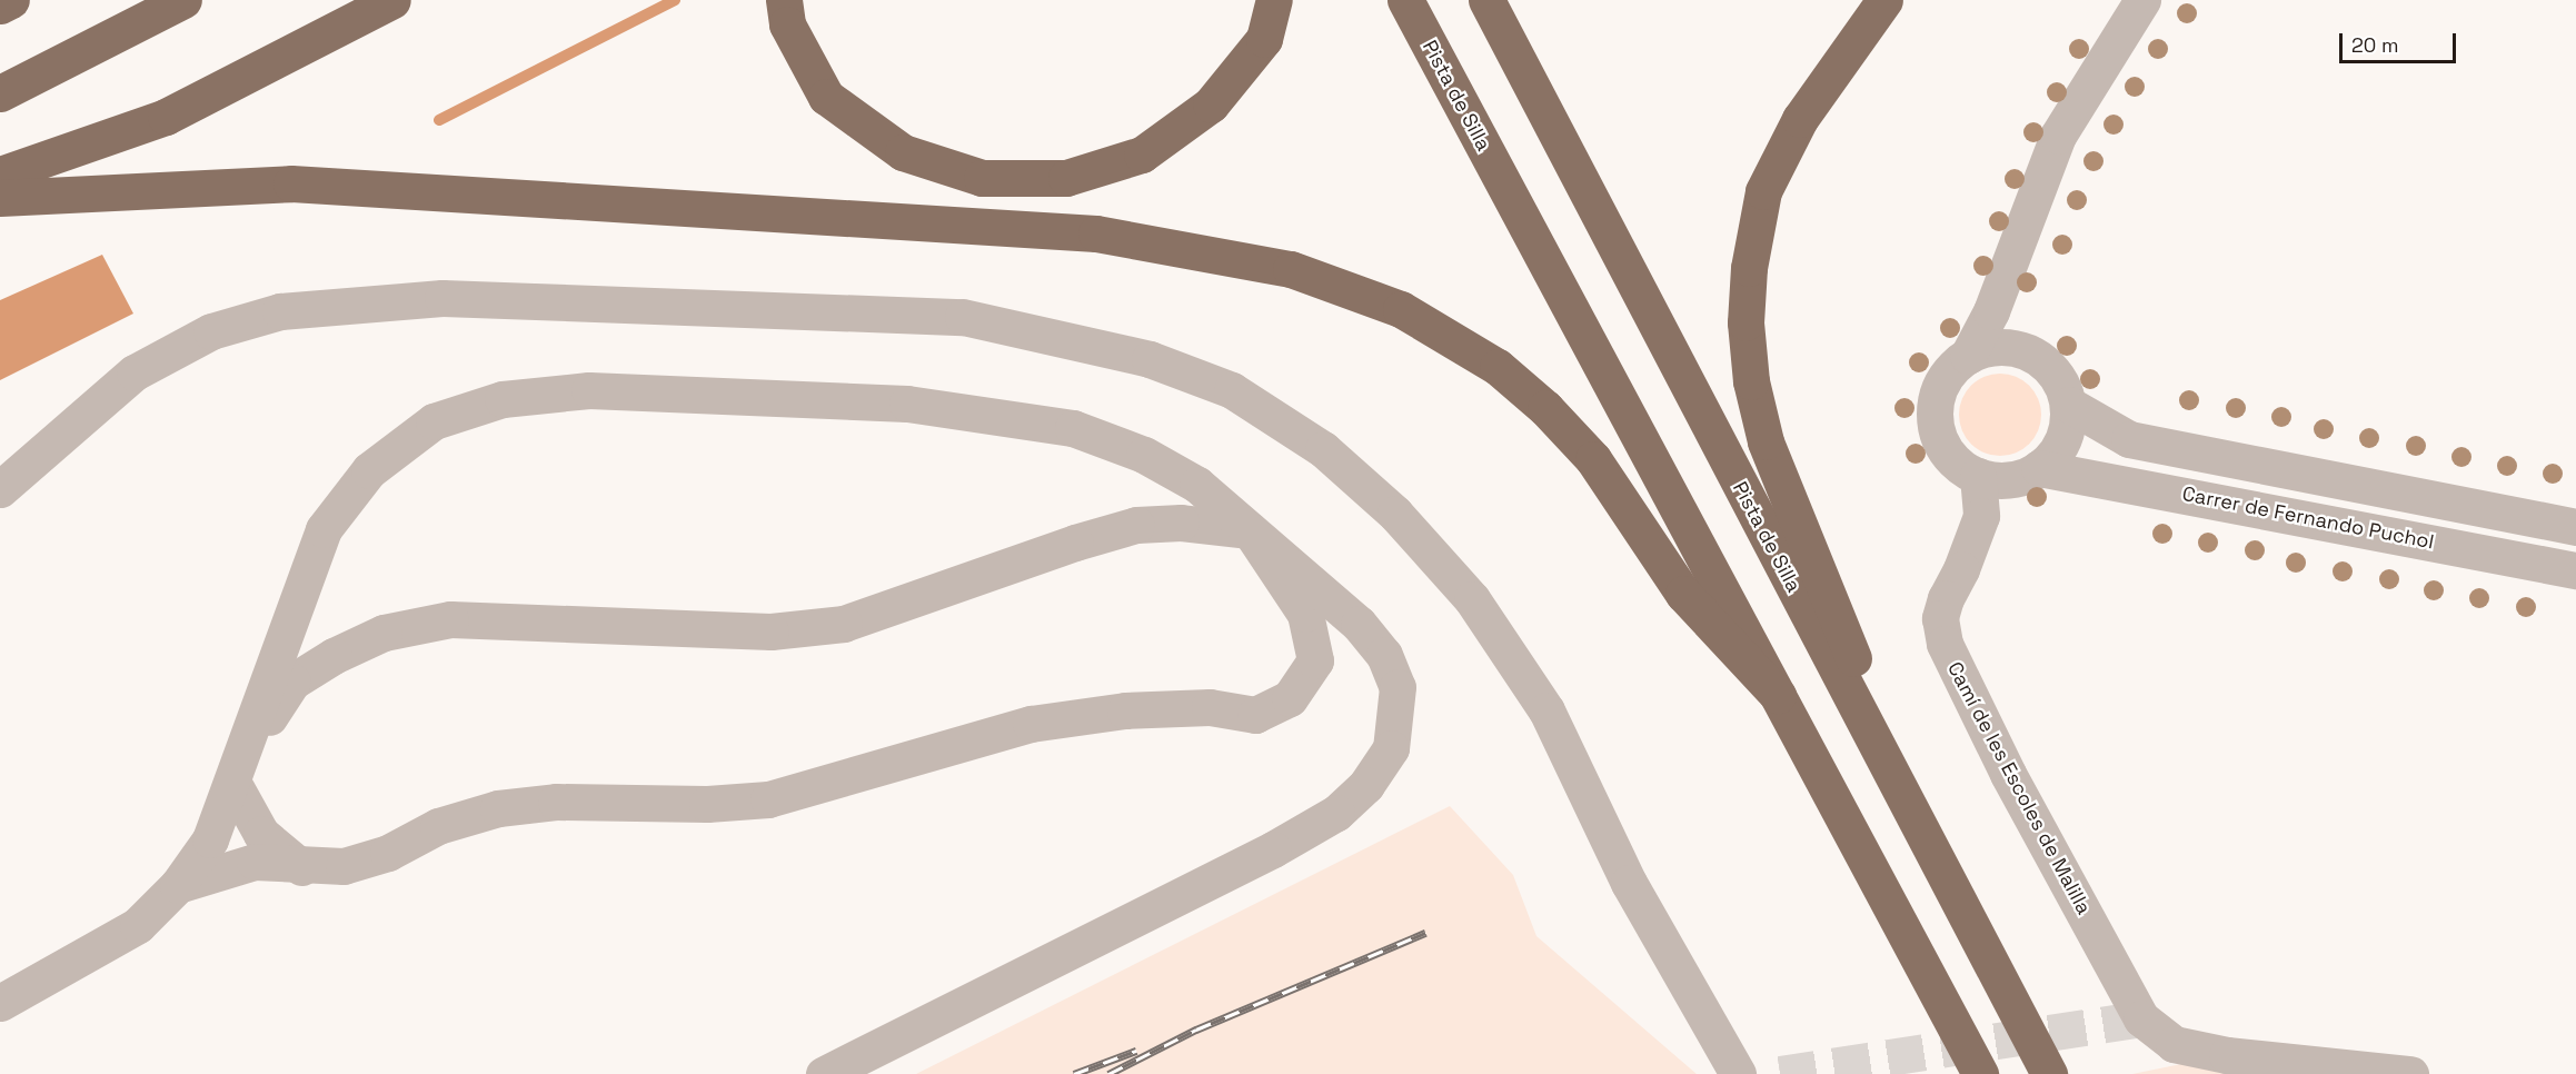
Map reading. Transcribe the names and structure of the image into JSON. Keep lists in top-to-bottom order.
{
  "streets": {
    "highway": ["Pista de Silla"],
    "street": ["Carrer de Fernando Puchol", "Camí de les Escoles de Malilla"]
  },
  "crossings": [
    ["Carrer de Fernando Puchol", "Camí de les Escoles de Malilla"]
  ],
  "scale_bar": "20 m"
}
